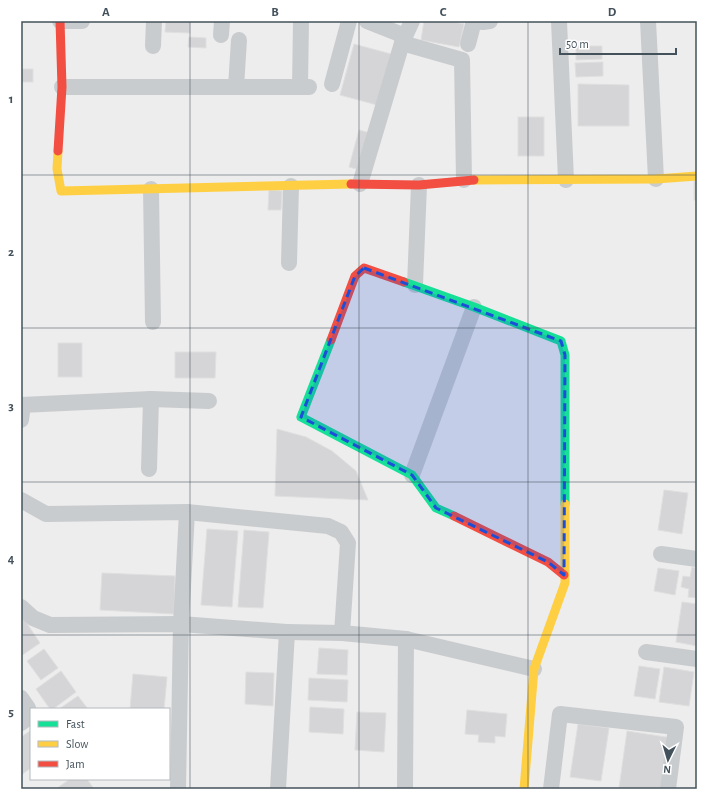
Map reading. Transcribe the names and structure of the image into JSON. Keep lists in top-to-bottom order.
{
  "legend": ["Fast", "Slow", "Jam"],
  "scale_bar": "50 m",
  "north": "bottom",
  "grid": {
    "columns": [
      "A",
      "B",
      "C",
      "D"
    ],
    "rows": [
      "1",
      "2",
      "3",
      "4",
      "5"
    ]
  }
}
